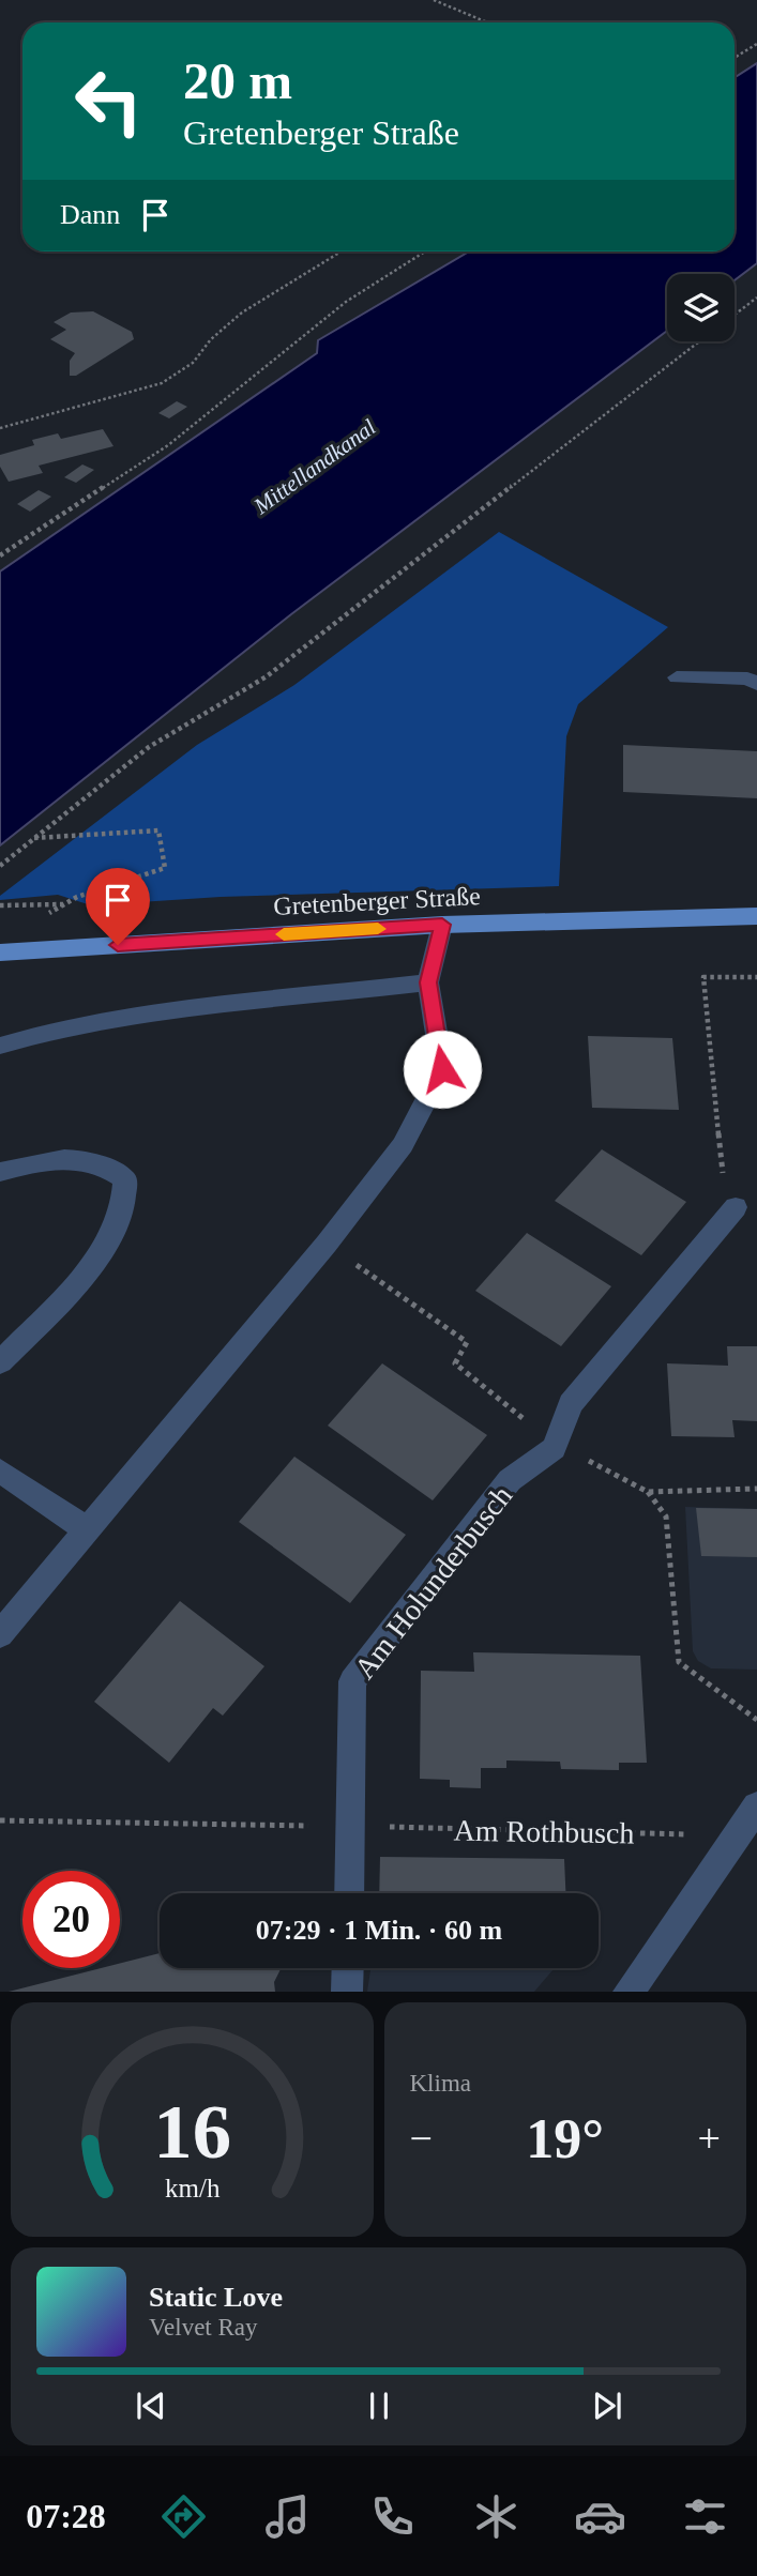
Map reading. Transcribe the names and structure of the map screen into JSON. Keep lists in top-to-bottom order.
{
  "streets": {
    "main road": ["Gretenberger Straße"],
    "street": ["Am Holunderbusch"],
    "path": ["Am Rothbusch"]
  },
  "crossings": [
    ["Am Holunderbusch", "Am Rothbusch"]
  ],
  "water": ["Mittellandkanal"],
  "page": {
    "turn": ["20 m", "Gretenberger Straße"],
    "then": "Dann",
    "limit": "20",
    "trip": "07:29 · 1 Min. · 60 m",
    "tile": "Klima",
    "heat": ["−", "19°", "+"],
    "song": ["Static Love", "Velvet Ray"],
    "tabs": "07:28",
    "gauge": ["16", "km/h"]
  }
}
